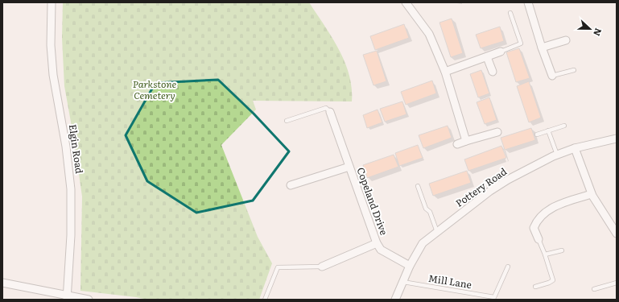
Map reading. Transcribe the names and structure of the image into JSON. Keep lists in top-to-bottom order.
{
  "streets": {
    "street": ["Elgin Road", "Pottery Road", "Copeland Drive"],
    "lane": ["Mill Lane"]
  },
  "crossings": [
    ["Pottery Road", "Copeland Drive"],
    ["Pottery Road", "Mill Lane"]
  ],
  "parks": ["Parkstone Cemetery"],
  "north": "right"
}
